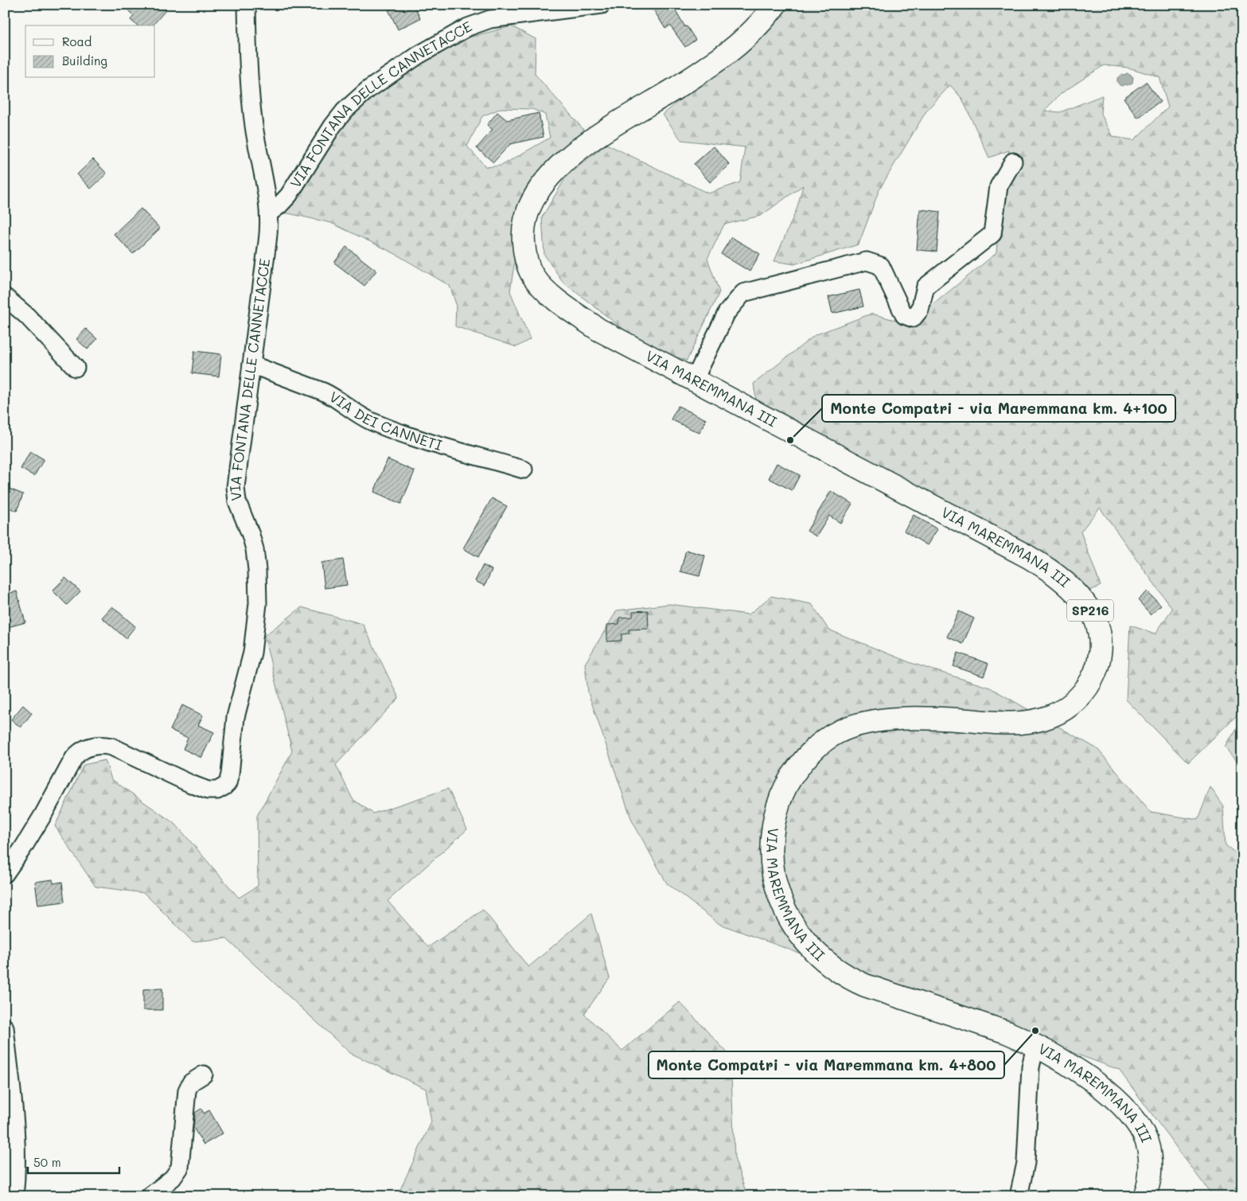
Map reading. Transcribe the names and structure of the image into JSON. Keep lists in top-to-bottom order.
{
  "streets": {
    "main road": ["VIA MAREMMANA III", "SP216"],
    "street": ["VIA FONTANA DELLE CANNETACCE", "VIA DEI CANNETI"]
  },
  "crossings": [
    ["VIA FONTANA DELLE CANNETACCE", "VIA DEI CANNETI"]
  ],
  "places": ["Monte Compatri - via Maremmana km. 4+100", "Monte Compatri - via Maremmana km. 4+800"],
  "legend": ["Road", "Building"],
  "scale_bar": "50 m"
}
